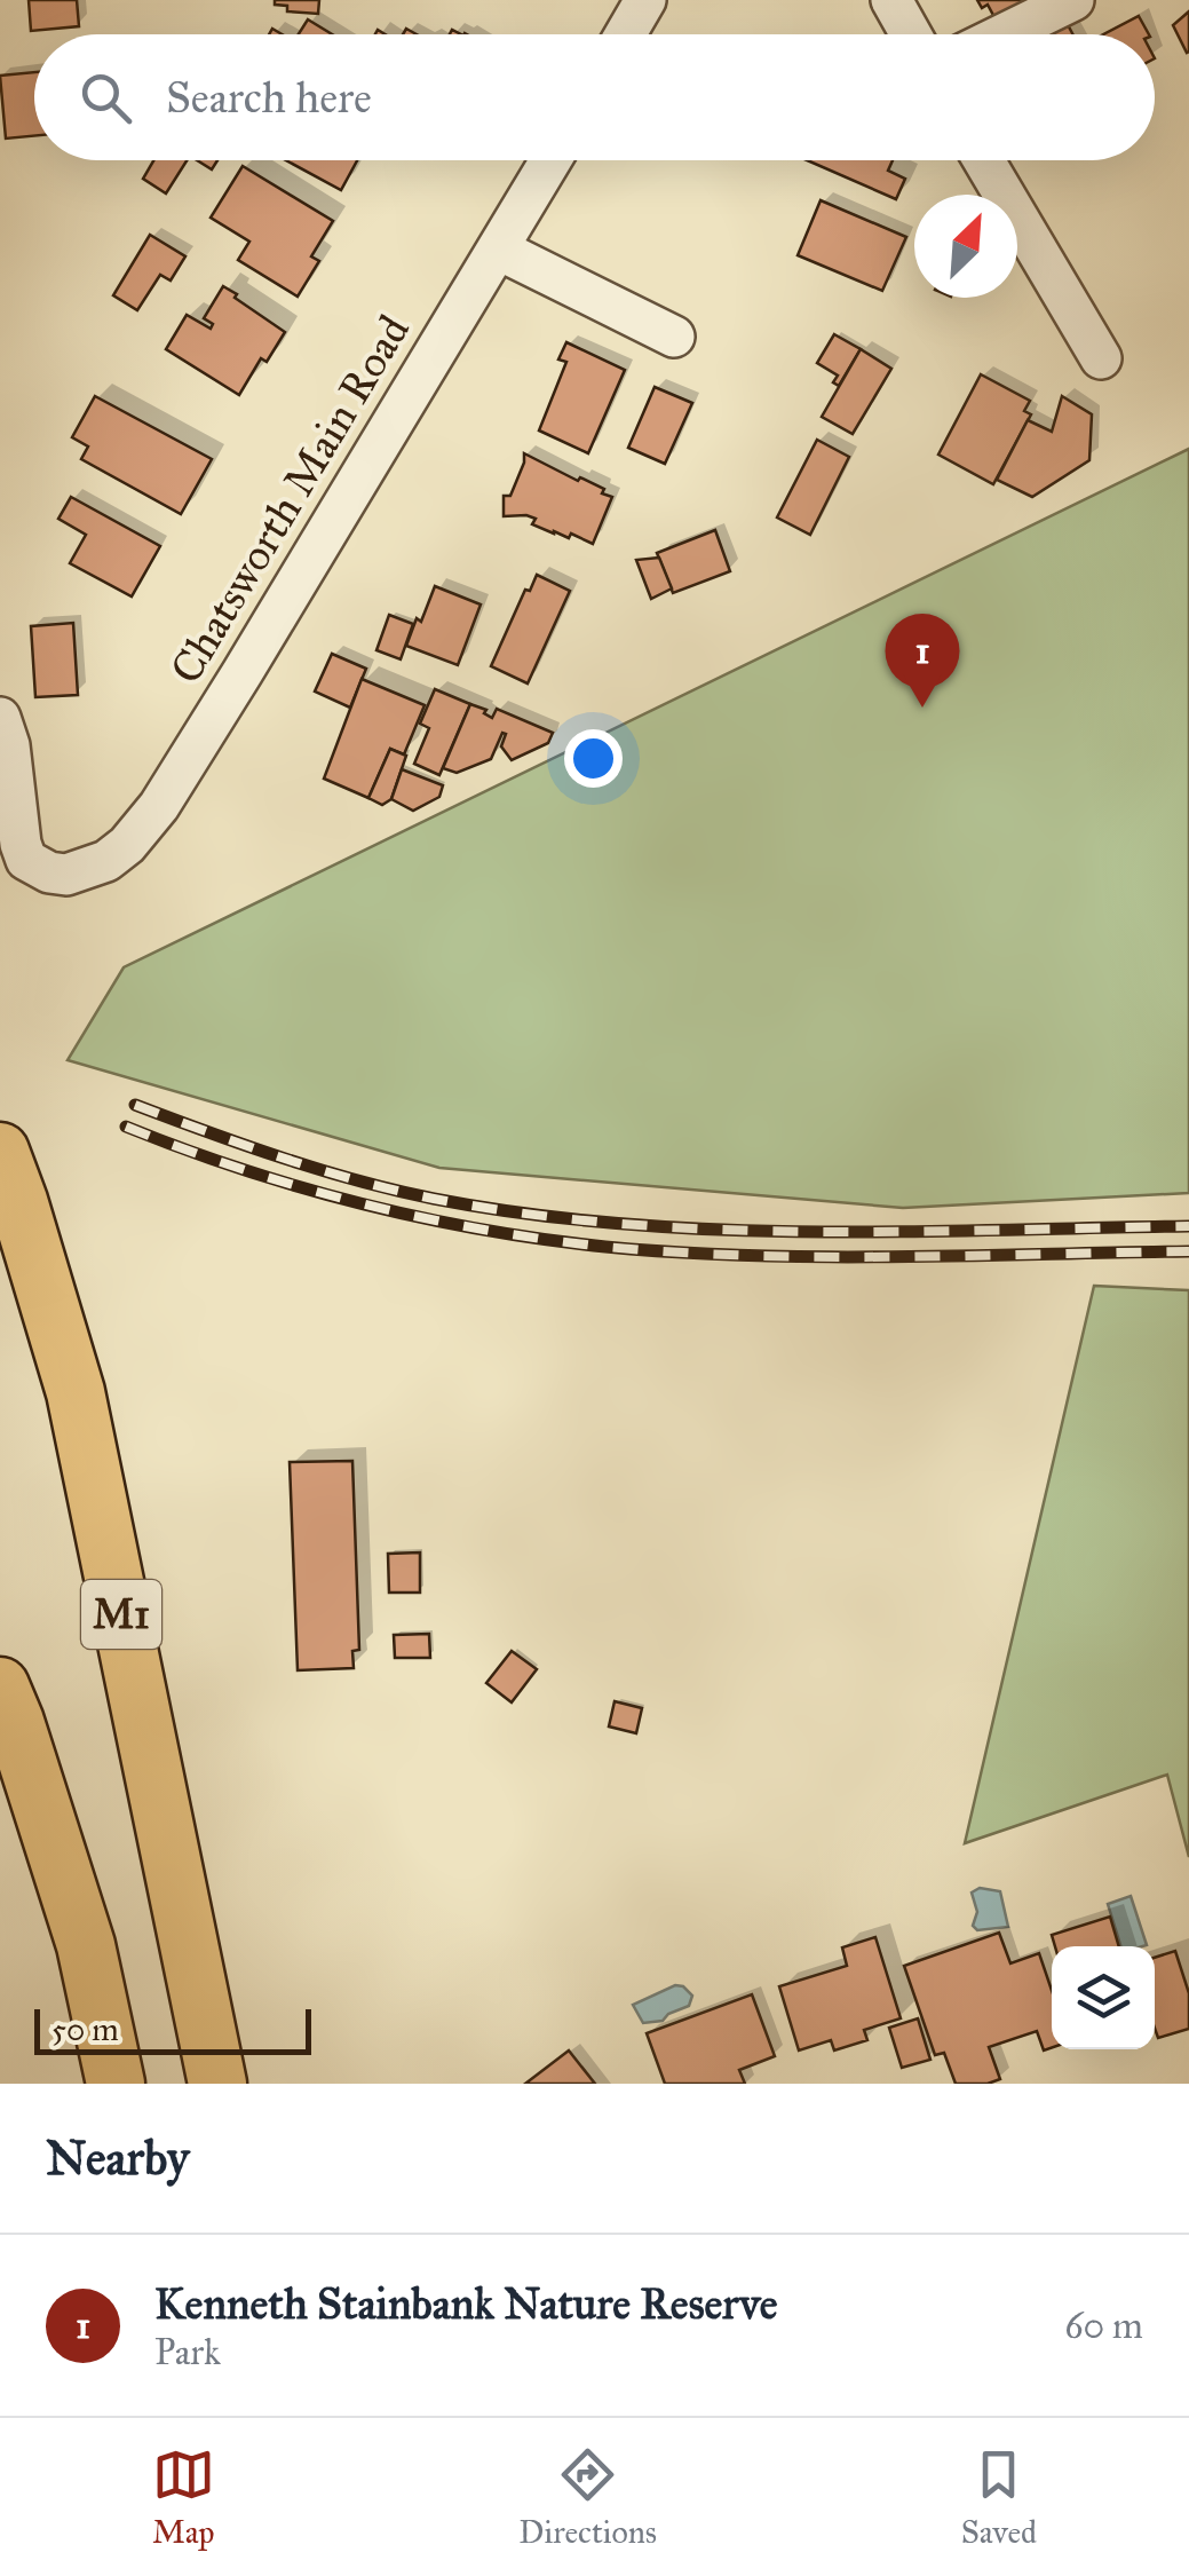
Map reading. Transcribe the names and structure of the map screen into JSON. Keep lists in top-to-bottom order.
{
  "streets": {
    "highway": ["M1"],
    "street": ["Chatsworth Main Road"]
  },
  "scale_bar": "50 m",
  "north": "top right",
  "page": {
    "search": "Search here",
    "pins": "1",
    "scale": "50 m",
    "heading": "Nearby",
    "list": [
      {
        "mark": "1",
        "name": "Kenneth Stainbank Nature Reserve",
        "note": "Park",
        "value": "60 m"
      }
    ],
    "nav": ["Map", "Directions", "Saved"]
  }
}
